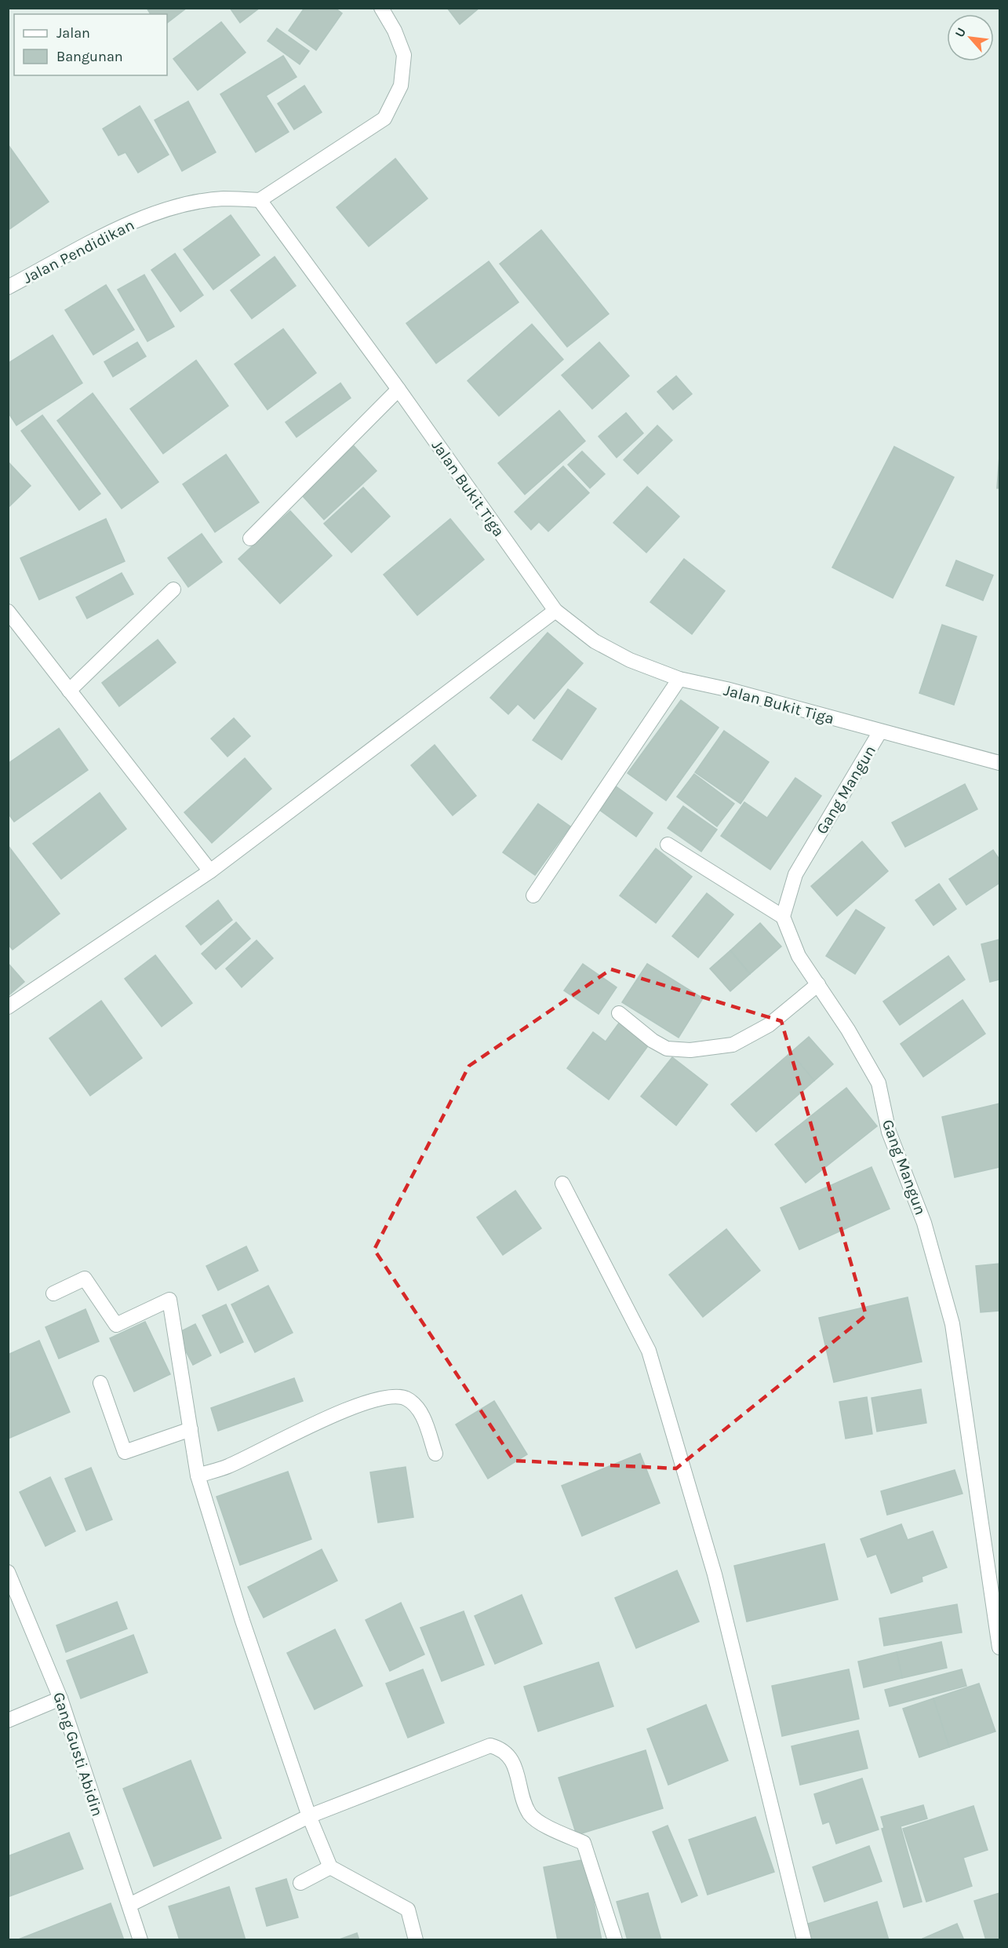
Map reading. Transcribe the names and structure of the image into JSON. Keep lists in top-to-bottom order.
{
  "streets": {
    "street": [
      "Jalan Pendidikan",
      "Jalan Bukit Tiga",
      "Gang Mangun",
      "Gang Gusti Abidin"
    ]
  },
  "crossings": [
    ["Jalan Pendidikan", "Jalan Bukit Tiga"],
    ["Jalan Bukit Tiga", "Gang Mangun"]
  ],
  "legend": ["Jalan", "Bangunan"],
  "north": "top left"
}
